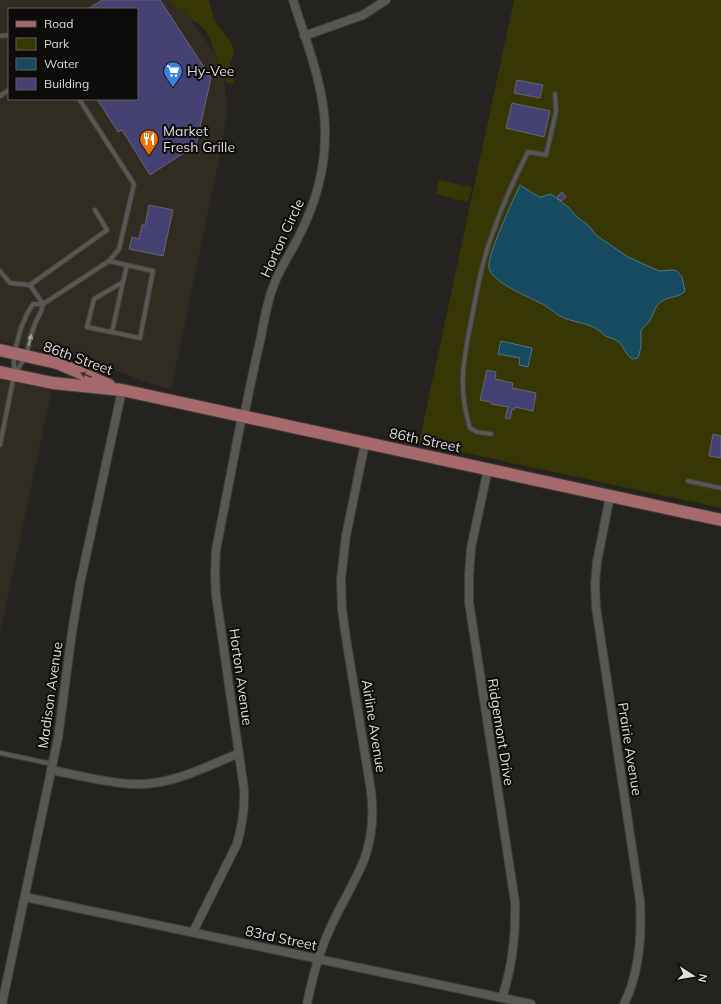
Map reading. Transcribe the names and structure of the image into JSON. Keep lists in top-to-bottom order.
{
  "streets": {
    "main road": ["86th Street"],
    "street": [
      "Horton Circle",
      "Horton Avenue",
      "Madison Avenue",
      "Airline Avenue",
      "Ridgemont Drive",
      "Prairie Avenue",
      "83rd Street"
    ]
  },
  "crossings": [
    ["Horton Circle", "86th Street"],
    ["Horton Circle", "Horton Avenue"],
    ["86th Street", "Horton Avenue"],
    ["86th Street", "Madison Avenue"],
    ["86th Street", "Airline Avenue"],
    ["86th Street", "Ridgemont Drive"],
    ["86th Street", "Prairie Avenue"],
    ["Horton Avenue", "83rd Street"],
    ["Madison Avenue", "83rd Street"],
    ["Airline Avenue", "83rd Street"],
    ["Ridgemont Drive", "83rd Street"]
  ],
  "places": {
    "supermarket": ["Hy-Vee"],
    "restaurant": ["Market Fresh Grille"]
  },
  "legend": [
    "Road",
    "Park",
    "Water",
    "Building"
  ],
  "north": "right"
}
